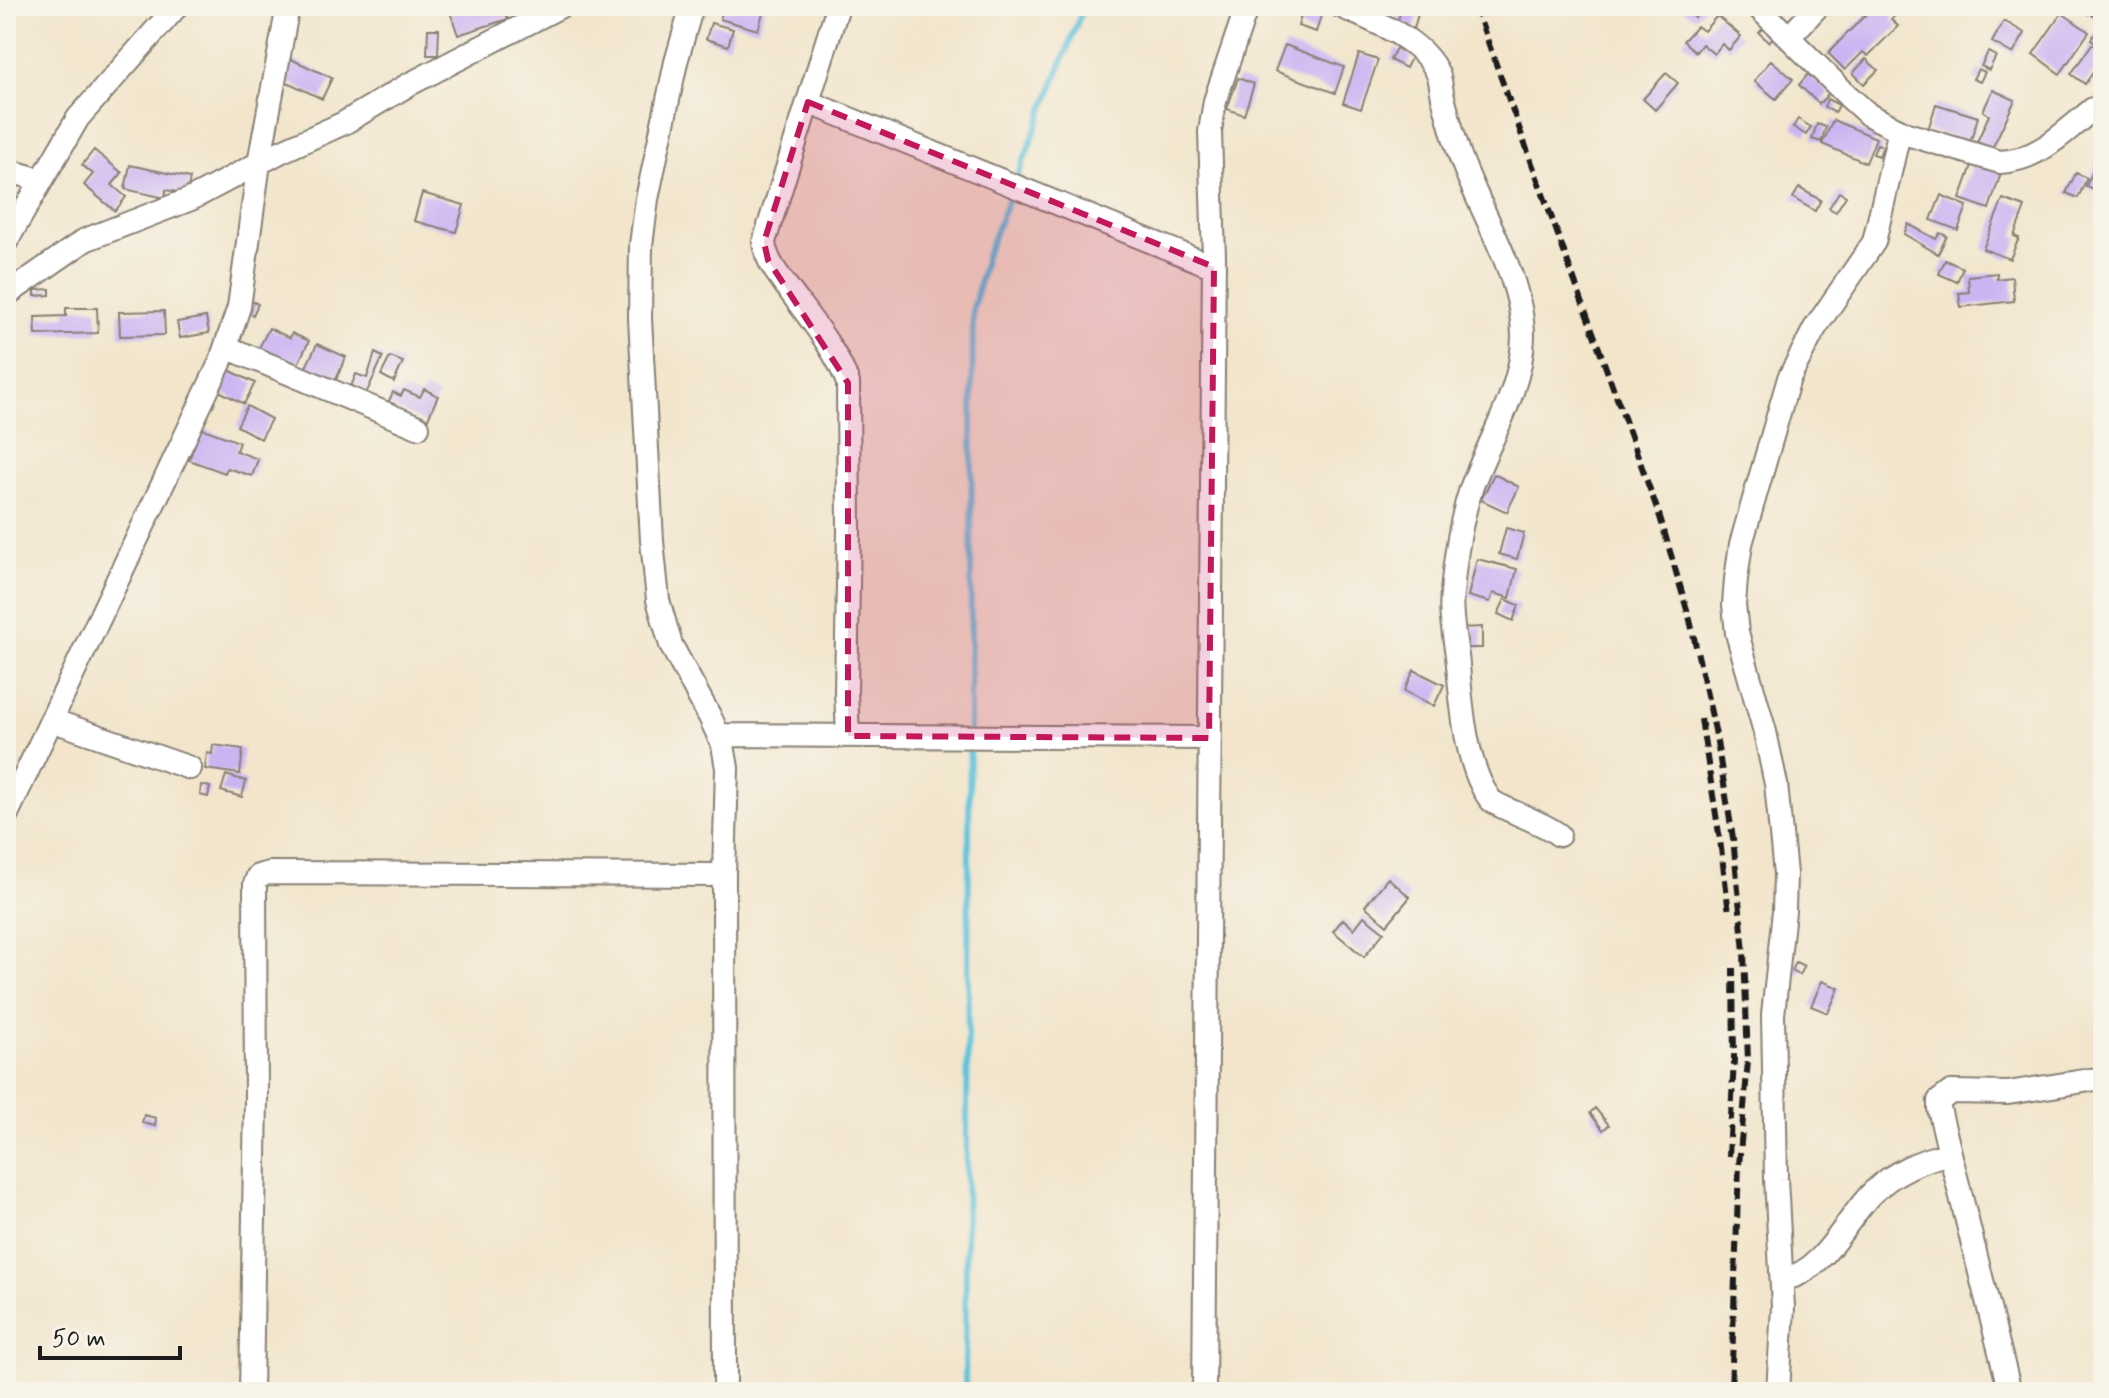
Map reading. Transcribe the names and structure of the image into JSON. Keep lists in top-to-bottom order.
{
  "scale_bar": "50 m"
}
